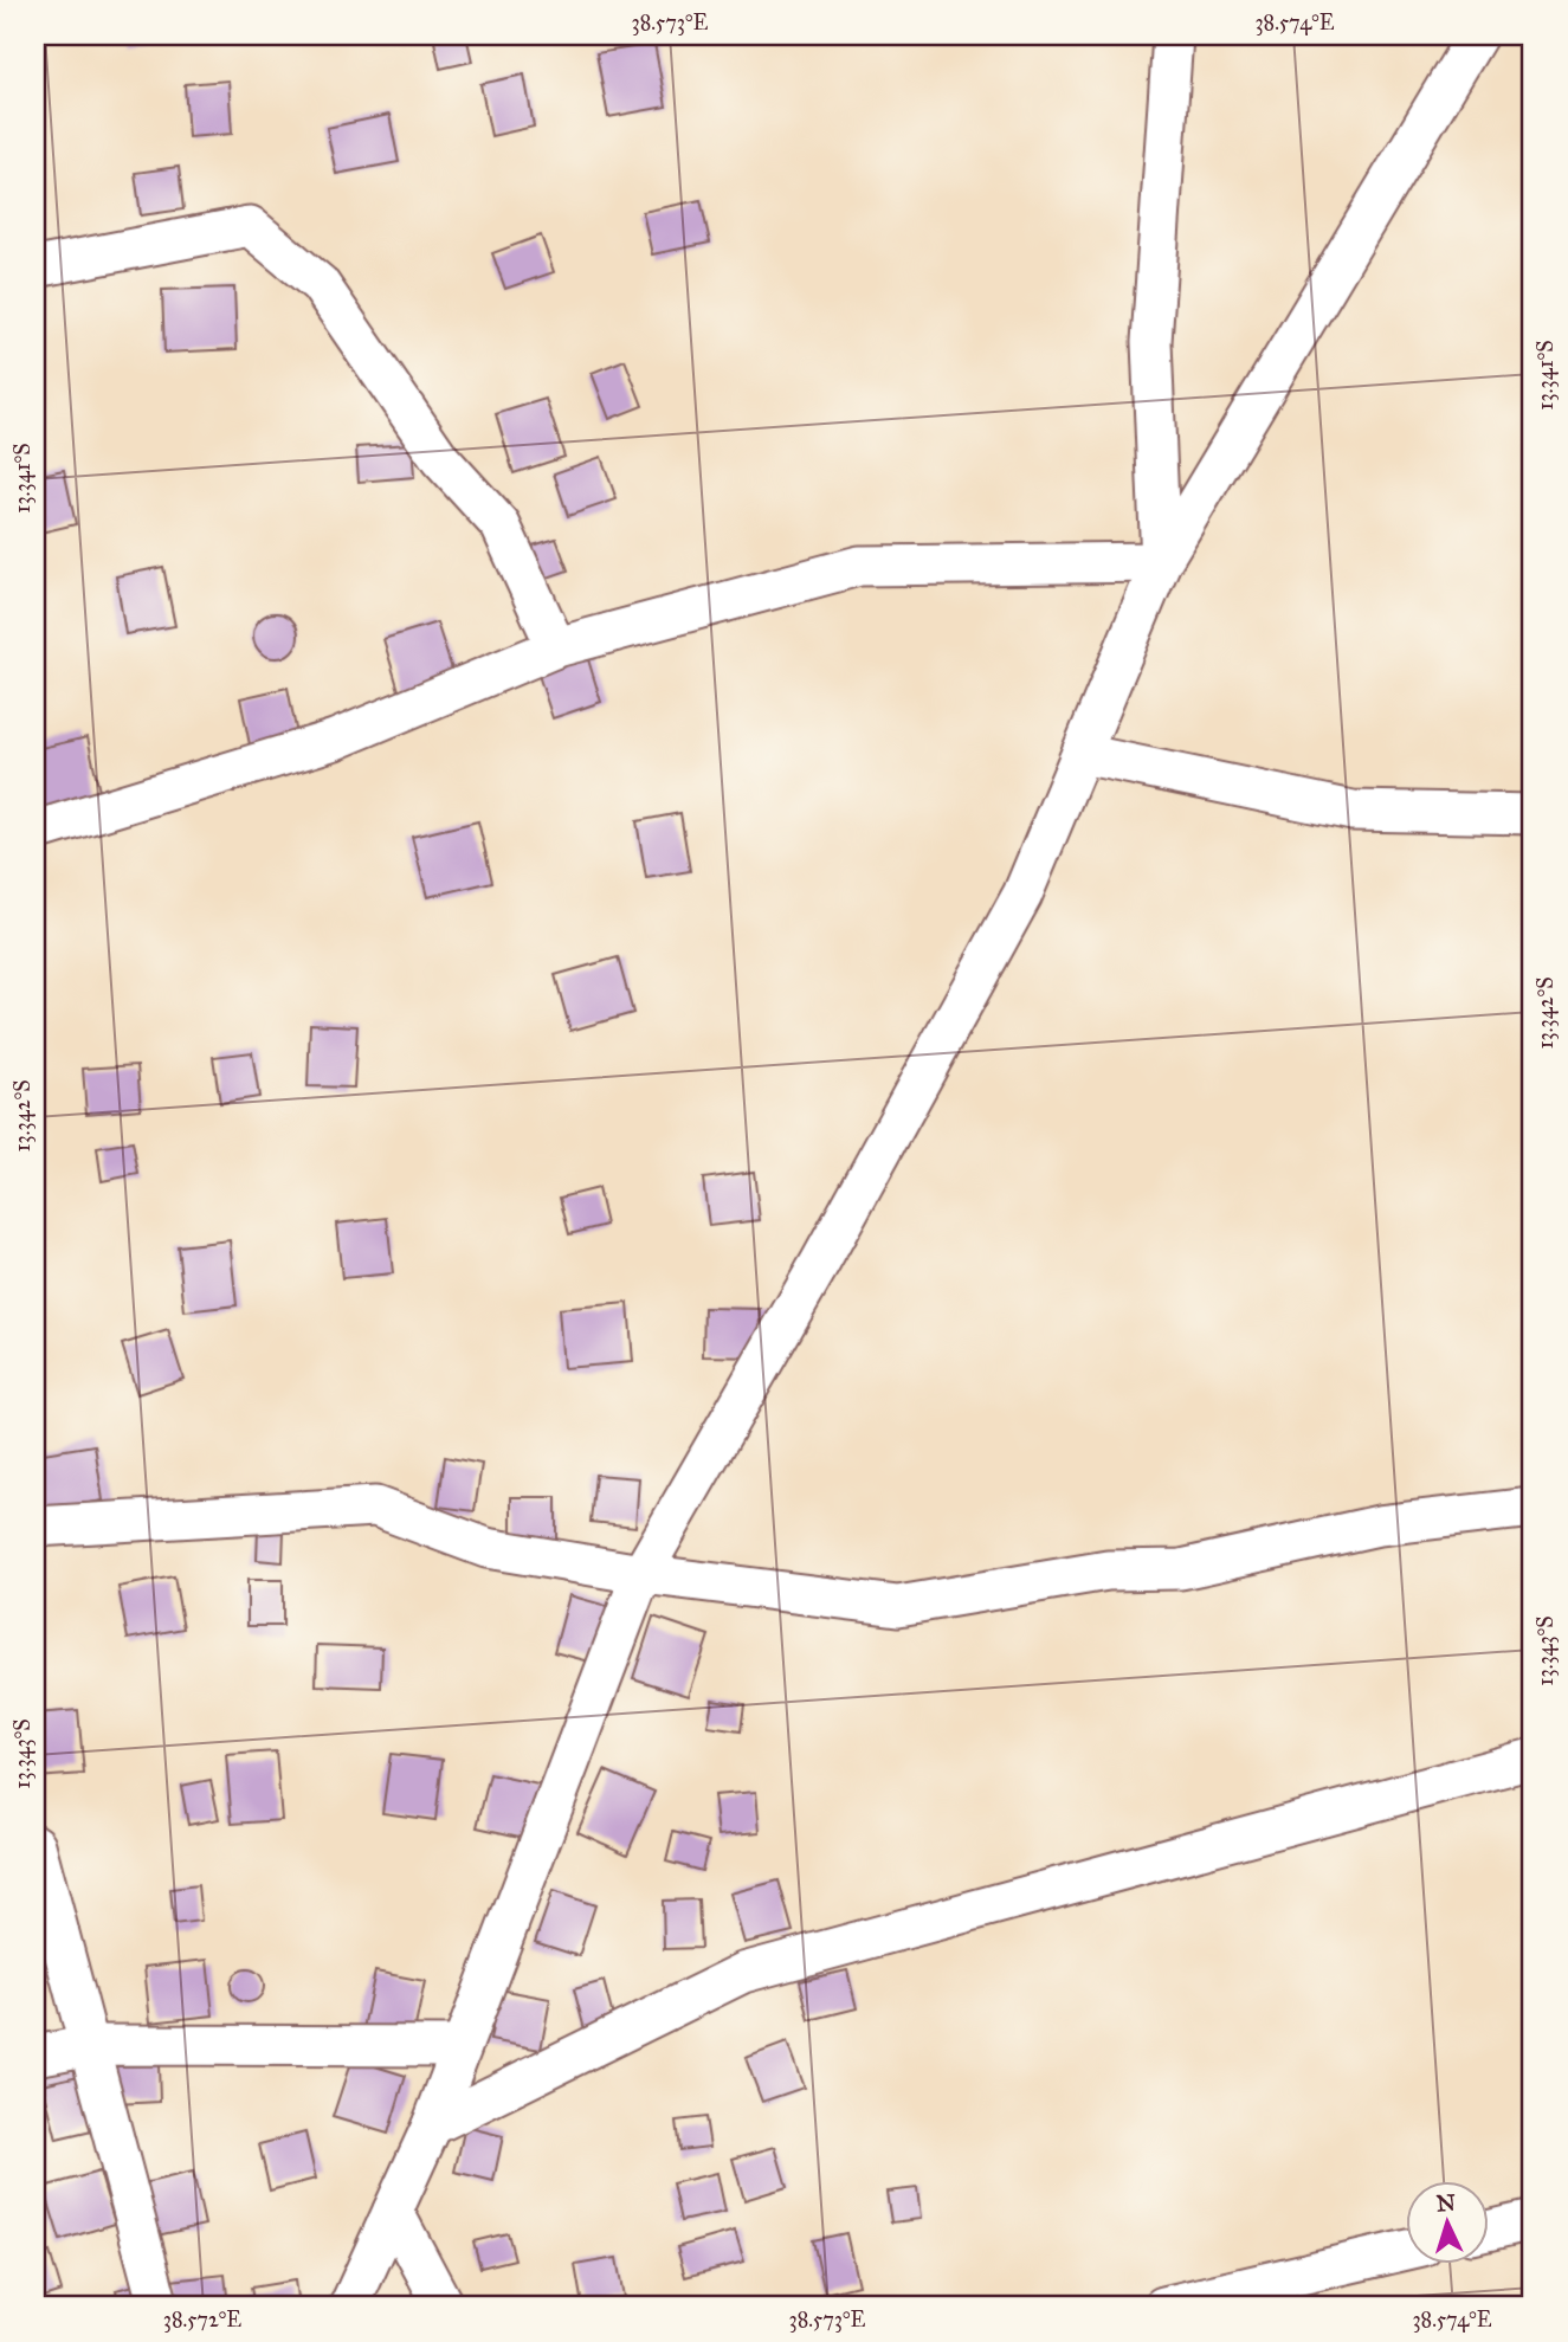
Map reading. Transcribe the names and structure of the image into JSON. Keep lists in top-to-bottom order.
{
  "north": "top",
  "coordinates": [
    "38.573°E",
    "38.574°E",
    "13.341°S",
    "13.342°S",
    "13.343°S",
    "38.572°E"
  ]
}
